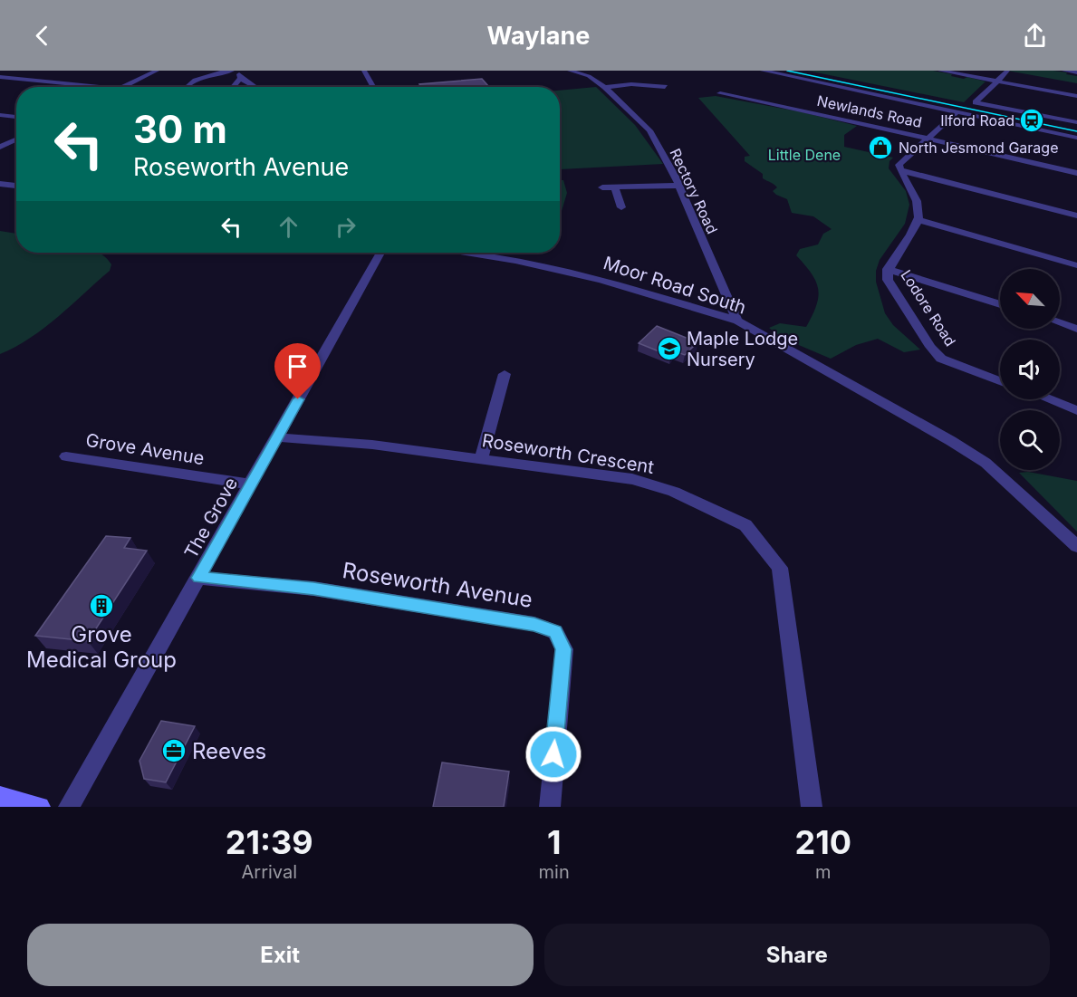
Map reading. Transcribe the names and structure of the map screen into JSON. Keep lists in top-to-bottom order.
{
  "streets": {
    "street": [
      "Newlands Road",
      "Rectory Road",
      "Moor Road South",
      "Lodore Road",
      "Grove Avenue",
      "Roseworth Crescent",
      "The Grove",
      "Roseworth Avenue"
    ]
  },
  "crossings": [
    ["Rectory Road", "Moor Road South"],
    ["Grove Avenue", "The Grove"],
    ["Roseworth Crescent", "The Grove"],
    ["The Grove", "Roseworth Avenue"]
  ],
  "parks": ["Little Dene"],
  "places": {
    "station": ["Ilford Road"],
    "shop": ["North Jesmond Garage"],
    "school or university": ["Maple Lodge Nursery"],
    "building": ["Grove Medical Group"],
    "office": ["Reeves"]
  },
  "north": "top left",
  "page": {
    "header": "Waylane",
    "turn": ["30 m", "Roseworth Avenue"],
    "eta": [
      "21:39",
      "Arrival",
      "1",
      "min",
      "210",
      "m"
    ],
    "buttons": ["Exit", "Share"]
  }
}
